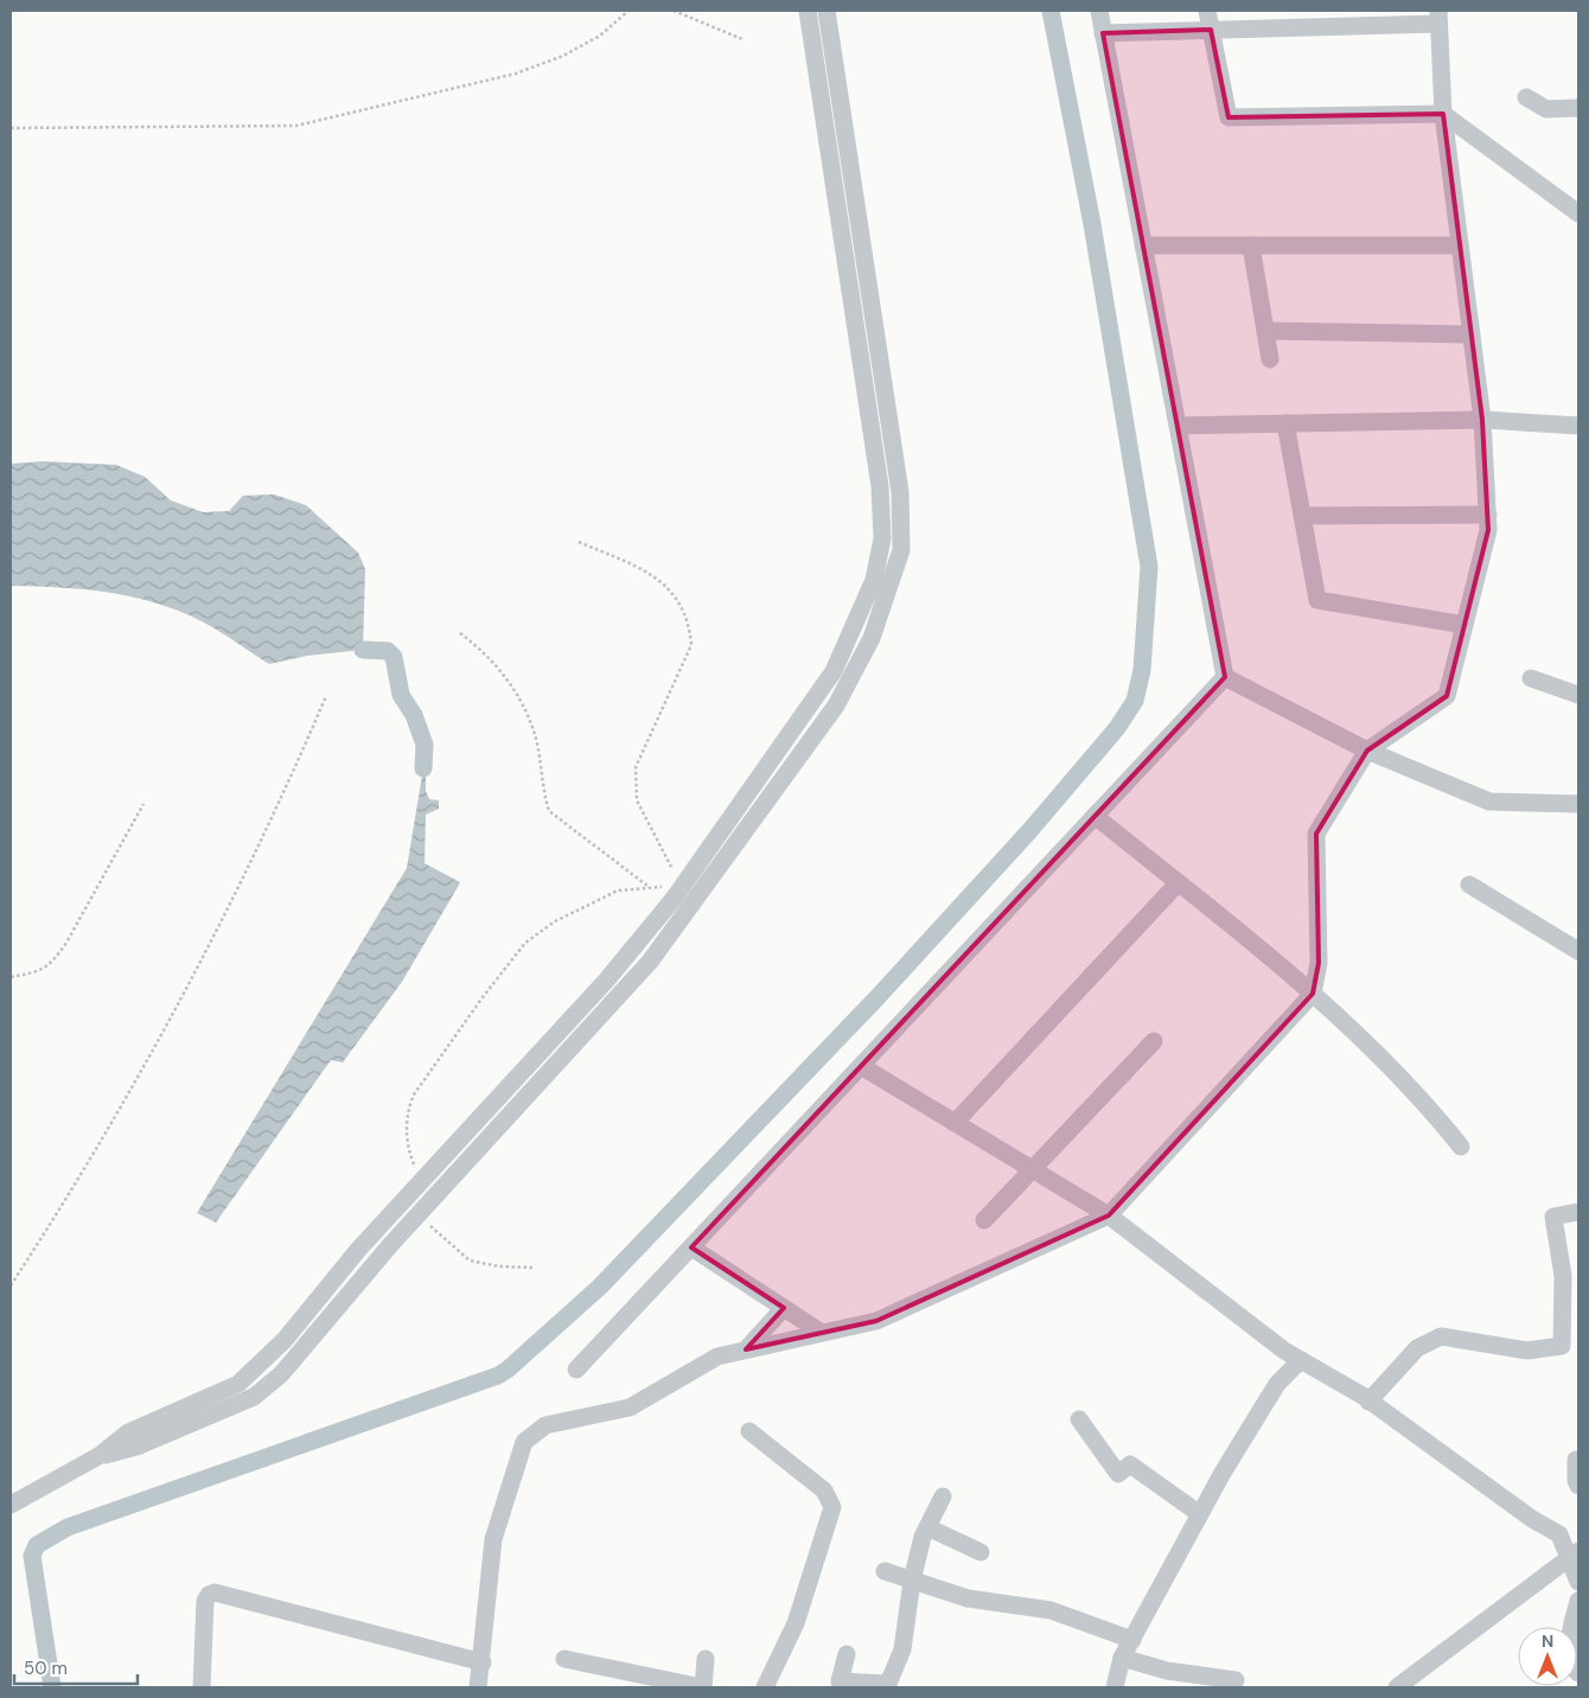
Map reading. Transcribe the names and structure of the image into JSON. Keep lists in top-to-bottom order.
{
  "scale_bar": "50 m",
  "north": "top"
}
